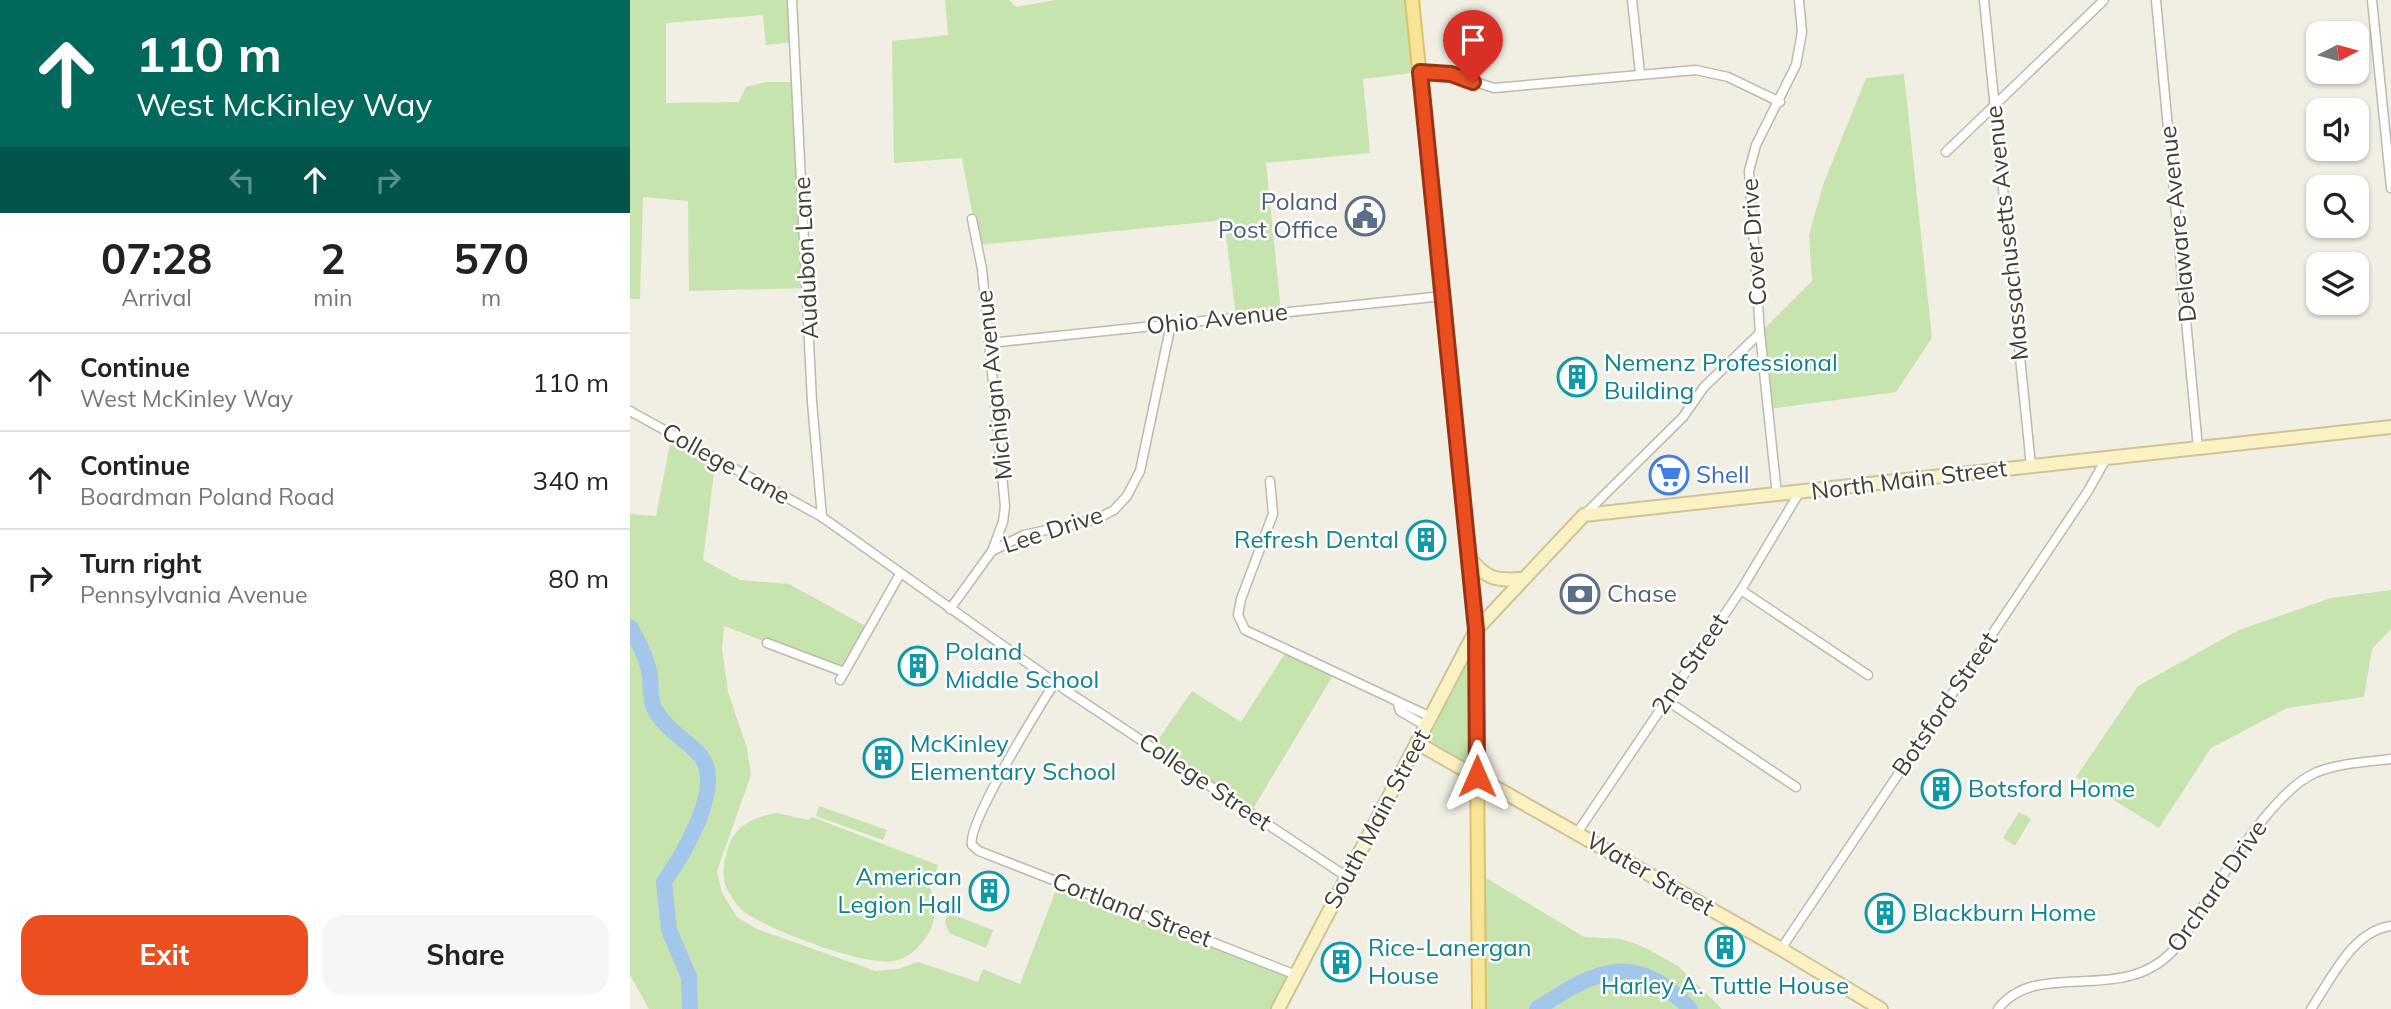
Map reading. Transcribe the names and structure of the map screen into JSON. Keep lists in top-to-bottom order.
{
  "streets": {
    "main road": ["North Main Street", "South Main Street", "Water Street"],
    "street": [
      "Delaware Avenue",
      "Massachusetts Avenue",
      "Cover Drive",
      "Audubon Lane",
      "Ohio Avenue",
      "Michigan Avenue",
      "College Lane",
      "Lee Drive",
      "2nd Street",
      "Botsford Street",
      "College Street",
      "Orchard Drive",
      "Cortland Street"
    ]
  },
  "crossings": [
    ["Delaware Avenue", "North Main Street"],
    ["Massachusetts Avenue", "North Main Street"],
    ["Cover Drive", "North Main Street"],
    ["Audubon Lane", "College Lane"],
    ["Audubon Lane", "College Street"],
    ["Ohio Avenue", "Michigan Avenue"],
    ["Ohio Avenue", "Lee Drive"],
    ["Michigan Avenue", "Lee Drive"],
    ["College Lane", "College Street"],
    ["North Main Street", "2nd Street"],
    ["North Main Street", "Botsford Street"],
    ["Lee Drive", "College Street"],
    ["2nd Street", "Water Street"],
    ["Botsford Street", "Water Street"],
    ["College Street", "South Main Street"],
    ["College Street", "Cortland Street"],
    ["South Main Street", "Water Street"],
    ["South Main Street", "Cortland Street"]
  ],
  "places": {
    "public building": ["Poland Post Office"],
    "building": [
      "Nemenz Professional Building",
      "Refresh Dental",
      "Poland Middle School",
      "McKinley Elementary School",
      "Botsford Home",
      "American Legion Hall",
      "Blackburn Home",
      "Harley A. Tuttle House",
      "Rice-Lanergan House"
    ],
    "supermarket": ["Shell"],
    "bank": ["Chase"]
  },
  "north": "right",
  "page": {
    "turn": ["110 m", "West McKinley Way"],
    "eta": [
      "07:28",
      "Arrival",
      "2",
      "min",
      "570",
      "m"
    ],
    "list": [
      {
        "name": "Continue",
        "note": "West McKinley Way",
        "value": "110 m"
      },
      {
        "name": "Continue",
        "note": "Boardman Poland Road",
        "value": "340 m"
      },
      {
        "name": "Turn right",
        "note": "Pennsylvania Avenue",
        "value": "80 m"
      }
    ],
    "buttons": ["Exit", "Share"]
  }
}
